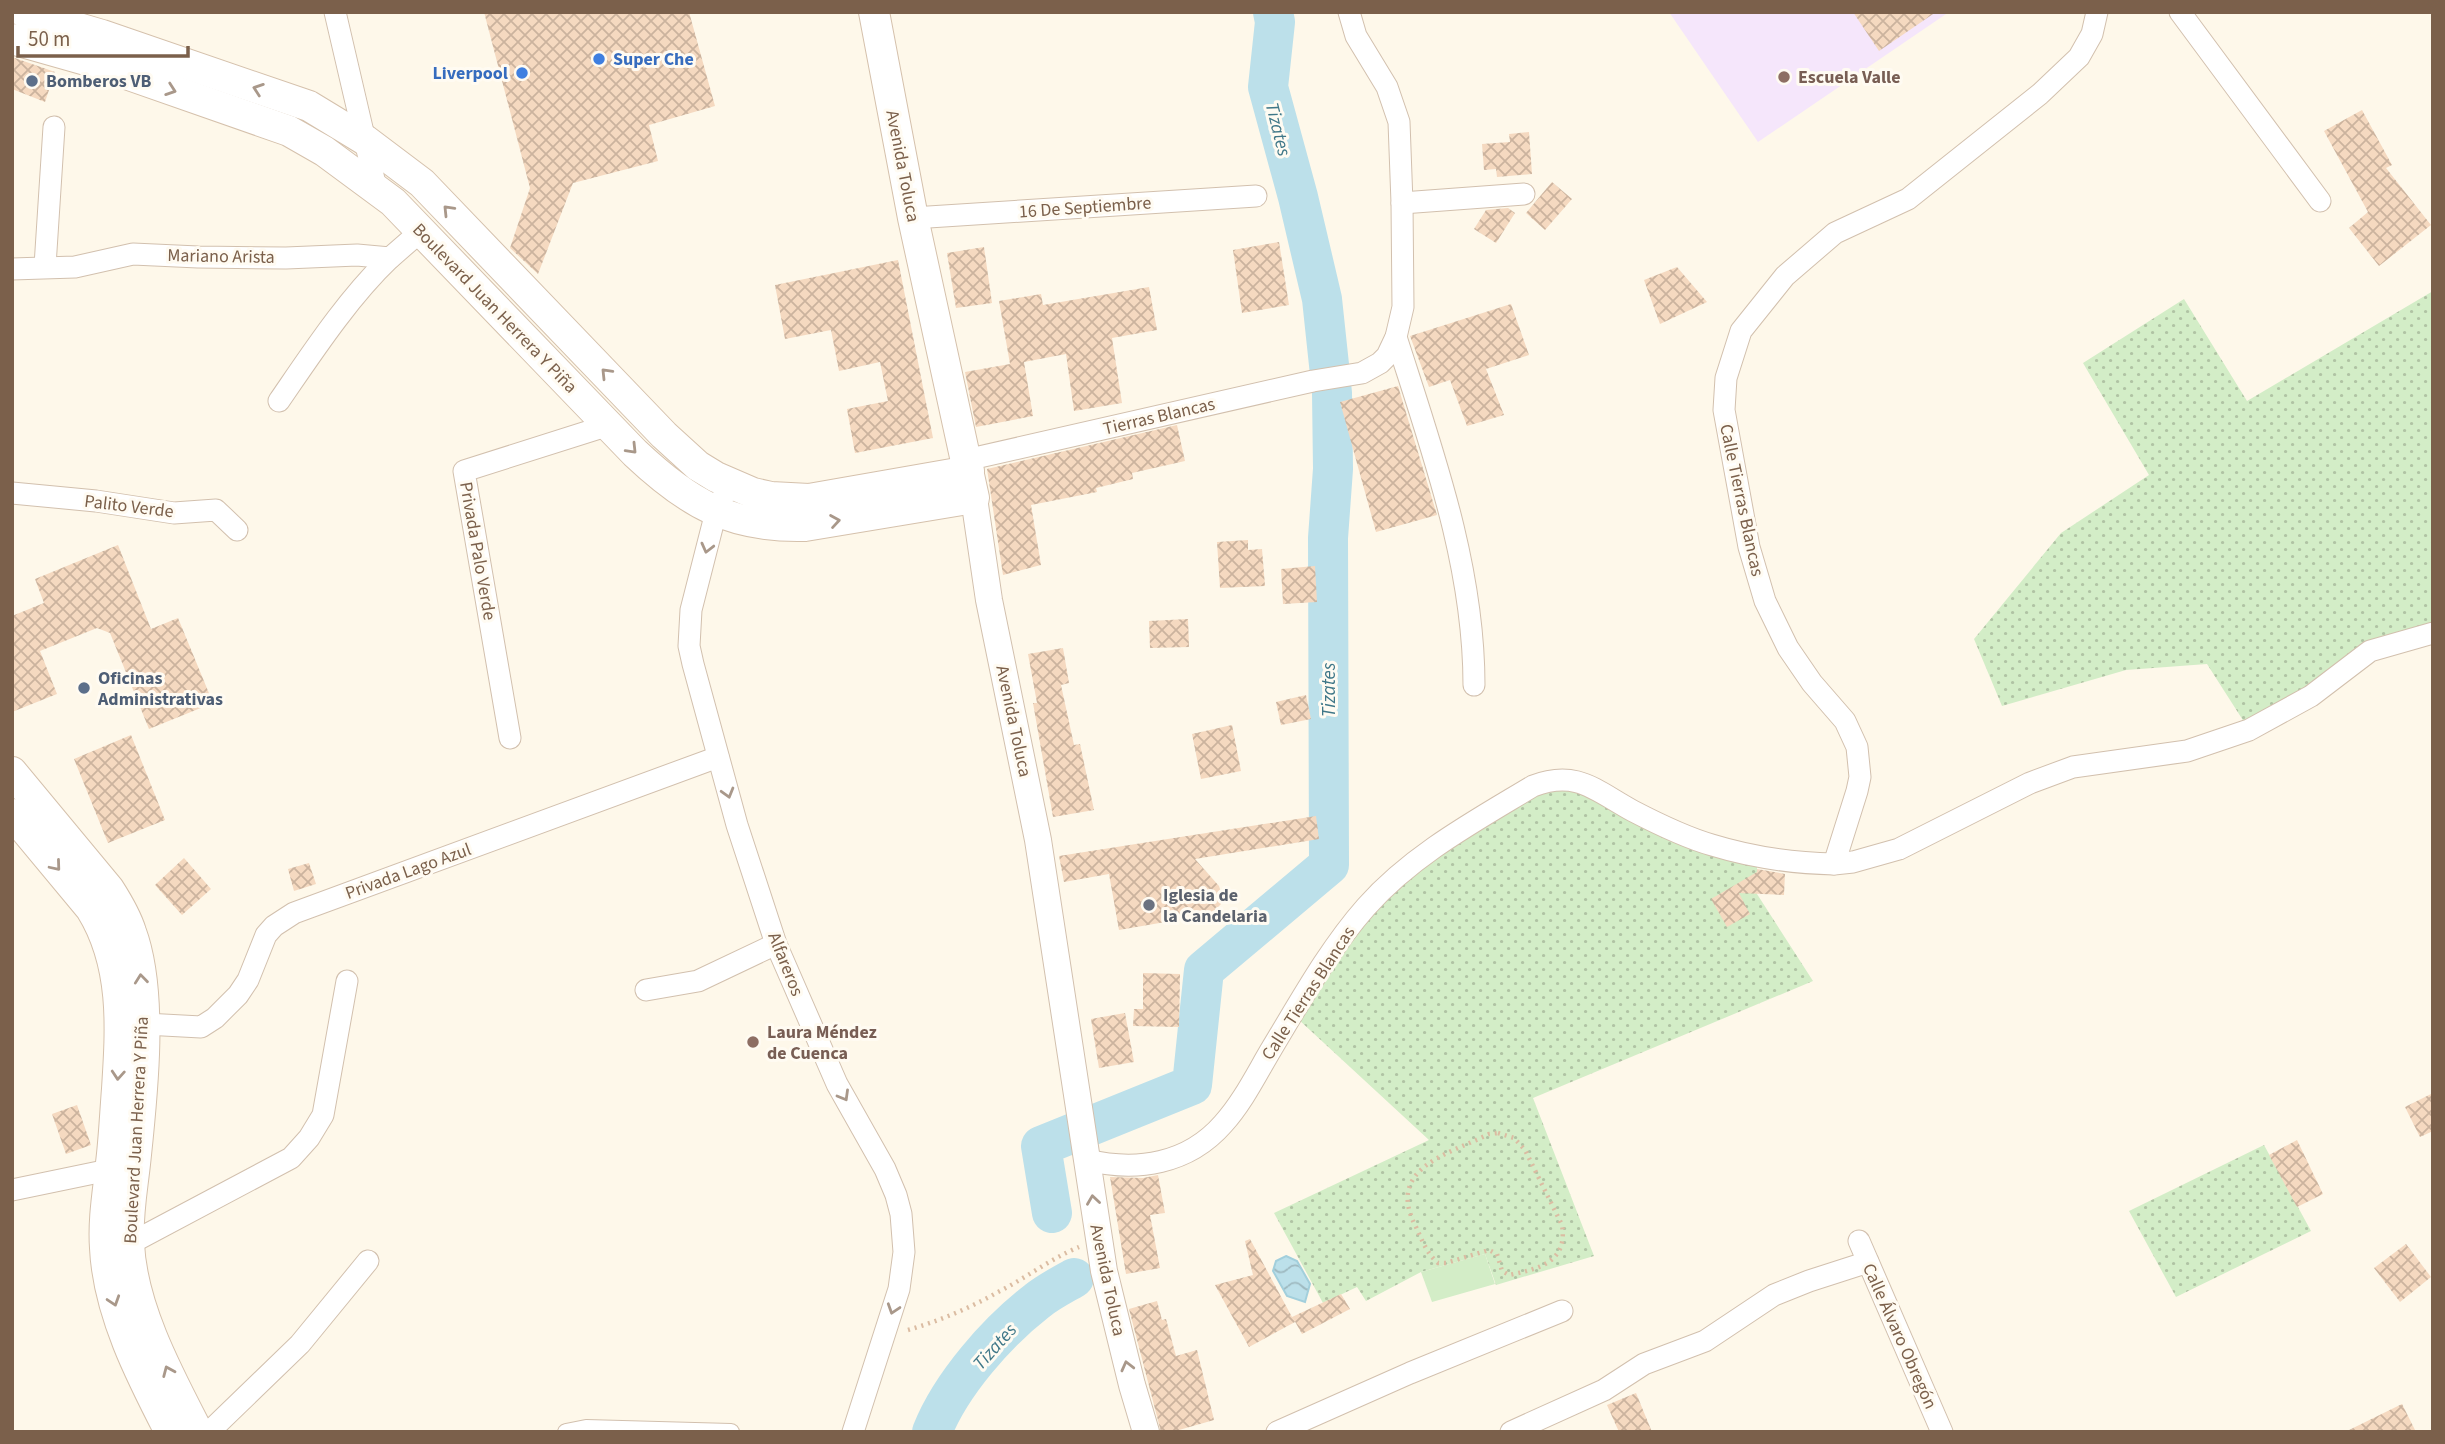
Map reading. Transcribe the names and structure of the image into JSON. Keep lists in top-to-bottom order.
{
  "streets": {
    "main road": ["Avenida Toluca", "Boulevard Juan Herrera Y Piña"],
    "street": [
      "16 De Septiembre",
      "Mariano Arista",
      "Tierras Blancas",
      "Calle Tierras Blancas",
      "Palito Verde",
      "Privada Palo Verde",
      "Privada Lago Azul",
      "Alfareros",
      "Calle Álvaro Obregón"
    ]
  },
  "crossings": [
    ["Avenida Toluca", "16 De Septiembre"],
    ["Avenida Toluca", "Boulevard Juan Herrera Y Piña"],
    ["Avenida Toluca", "Tierras Blancas"],
    ["Avenida Toluca", "Calle Tierras Blancas"],
    ["Boulevard Juan Herrera Y Piña", "Tierras Blancas"],
    ["Boulevard Juan Herrera Y Piña", "Privada Palo Verde"],
    ["Boulevard Juan Herrera Y Piña", "Privada Lago Azul"],
    ["Boulevard Juan Herrera Y Piña", "Alfareros"],
    ["Privada Lago Azul", "Alfareros"]
  ],
  "one_way": ["Alfareros"],
  "water": ["Tizates"],
  "places": [
    "Super Che",
    "Liverpool",
    "Escuela Valle",
    "Bomberos VB",
    "Oficinas Administrativas",
    "Iglesia de la Candelaria",
    "Laura Méndez de Cuenca"
  ],
  "scale_bar": "50 m"
}
